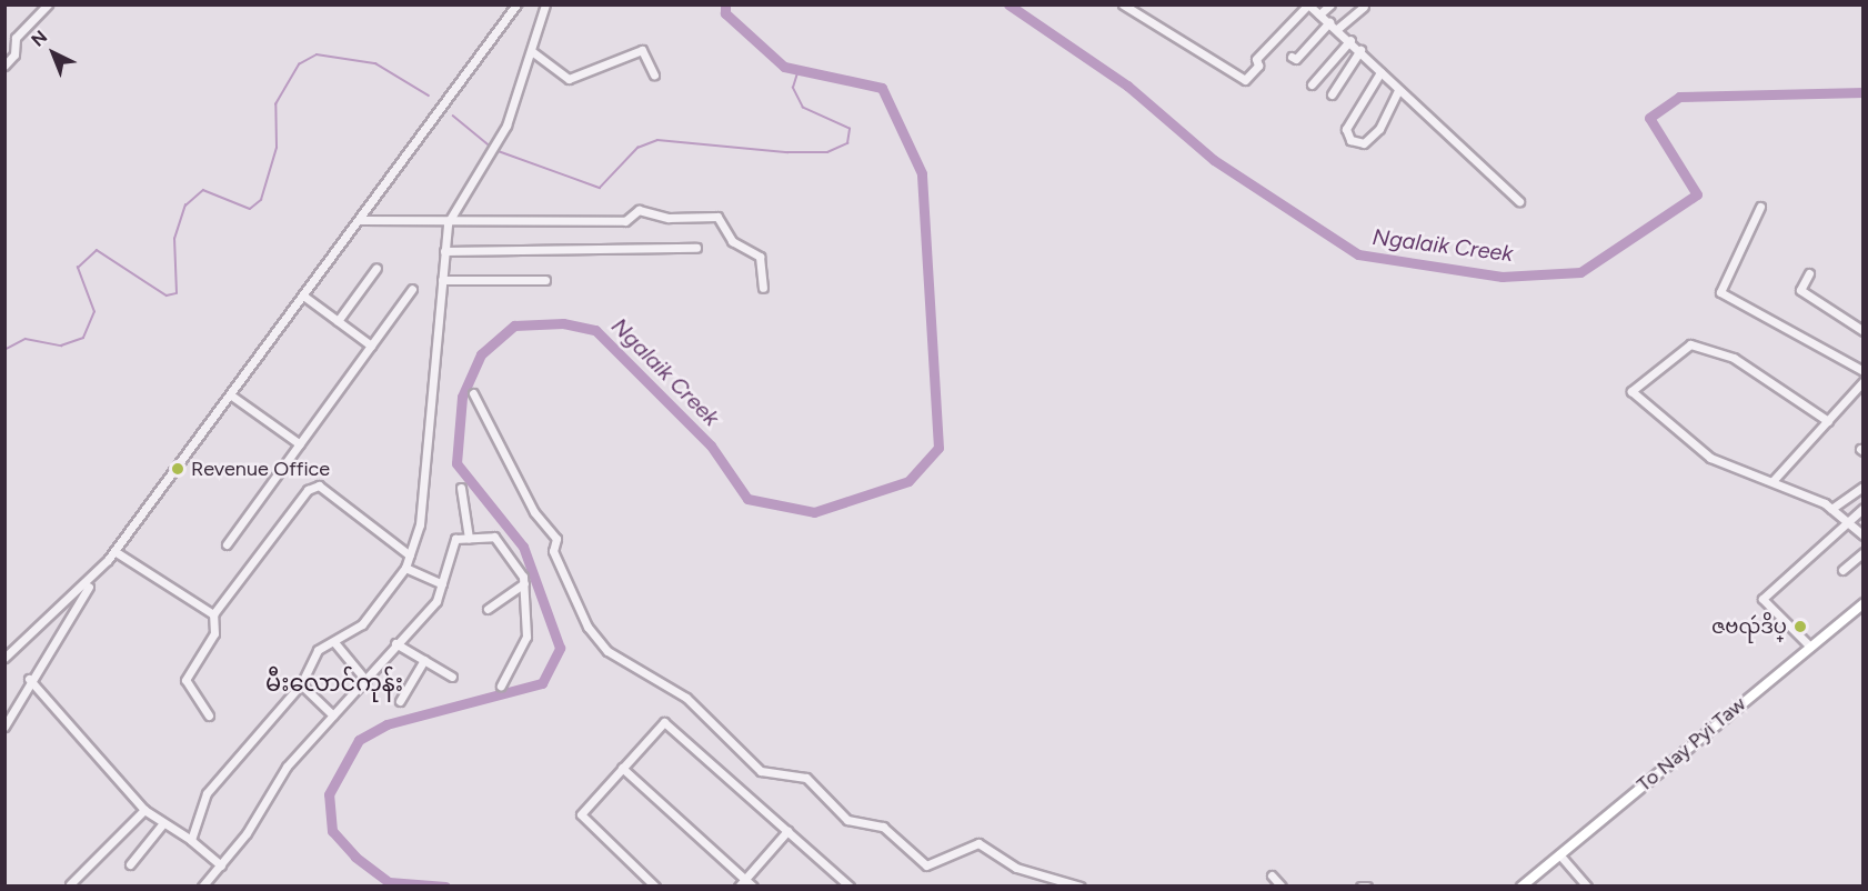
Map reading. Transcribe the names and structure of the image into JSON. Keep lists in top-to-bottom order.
{
  "streets": {
    "main road": ["To Nay Pyi Taw"]
  },
  "districts": ["မီးလောင်ကုန်း"],
  "water": ["Ngalaik Creek"],
  "places": ["Revenue Office", "ဇဗၺဴဒိပ္"],
  "north": "top left"
}
